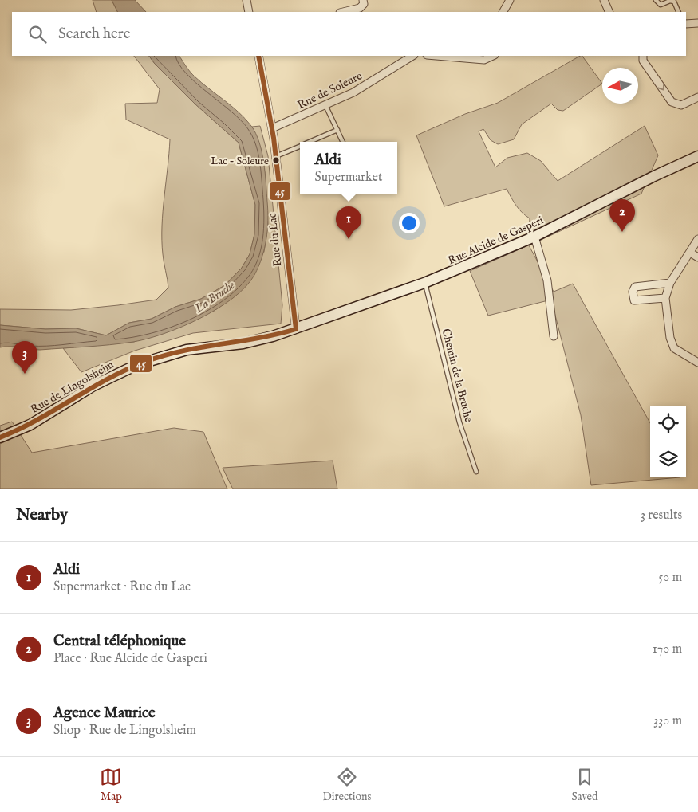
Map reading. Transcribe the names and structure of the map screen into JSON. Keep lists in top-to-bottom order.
{
  "streets": {
    "main road": ["Rue Alcide de Gasperi", "Rue de Lingolsheim"],
    "street": ["Rue de Soleure", "Rue du Lac"],
    "lane": ["Chemin de la Bruche"]
  },
  "crossings": [
    ["Rue de Soleure", "Rue du Lac"],
    ["Rue du Lac", "Rue Alcide de Gasperi"],
    ["Rue du Lac", "Rue de Lingolsheim"],
    ["Rue Alcide de Gasperi", "Chemin de la Bruche"],
    ["Rue Alcide de Gasperi", "Rue de Lingolsheim"]
  ],
  "water": ["La Bruche"],
  "places": ["Lac - Soleure"],
  "lines": ["transit line 45"],
  "north": "left",
  "page": {
    "search": "Search here",
    "popup": ["Aldi", "Supermarket"],
    "pins": ["2", "1", "3"],
    "heading": ["Nearby", "3 results"],
    "list": [
      {
        "mark": "1",
        "name": "Aldi",
        "note": "Supermarket · Rue du Lac",
        "value": "50 m"
      },
      {
        "mark": "2",
        "name": "Central téléphonique",
        "note": "Place · Rue Alcide de Gasperi",
        "value": "170 m"
      },
      {
        "mark": "3",
        "name": "Agence Maurice",
        "note": "Shop · Rue de Lingolsheim",
        "value": "330 m"
      }
    ],
    "nav": ["Map", "Directions", "Saved"]
  }
}
